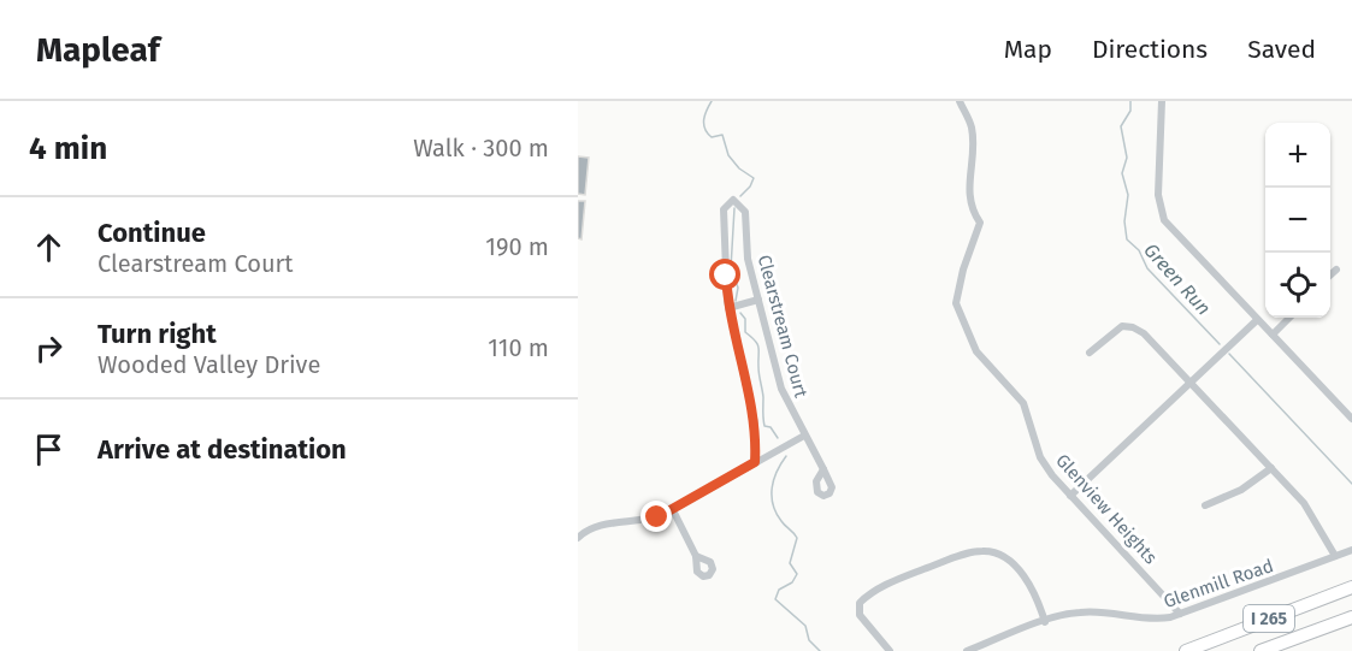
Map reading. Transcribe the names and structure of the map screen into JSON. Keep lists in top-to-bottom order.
{
  "streets": {
    "highway": ["I 265"],
    "street": ["Clearstream Court", "Glenview Heights", "Glenmill Road"]
  },
  "crossings": [
    ["Glenview Heights", "Glenmill Road"]
  ],
  "water": ["Green Run"],
  "page": {
    "header": "Mapleaf",
    "nav": ["Map", "Directions", "Saved"],
    "heading": ["4 min", "Walk · 300 m"],
    "map_buttons": ["+", "−"],
    "list": [
      ["Continue", "Clearstream Court", "190 m"],
      ["Turn right", "Wooded Valley Drive", "110 m"],
      "Arrive at destination"
    ]
  }
}
